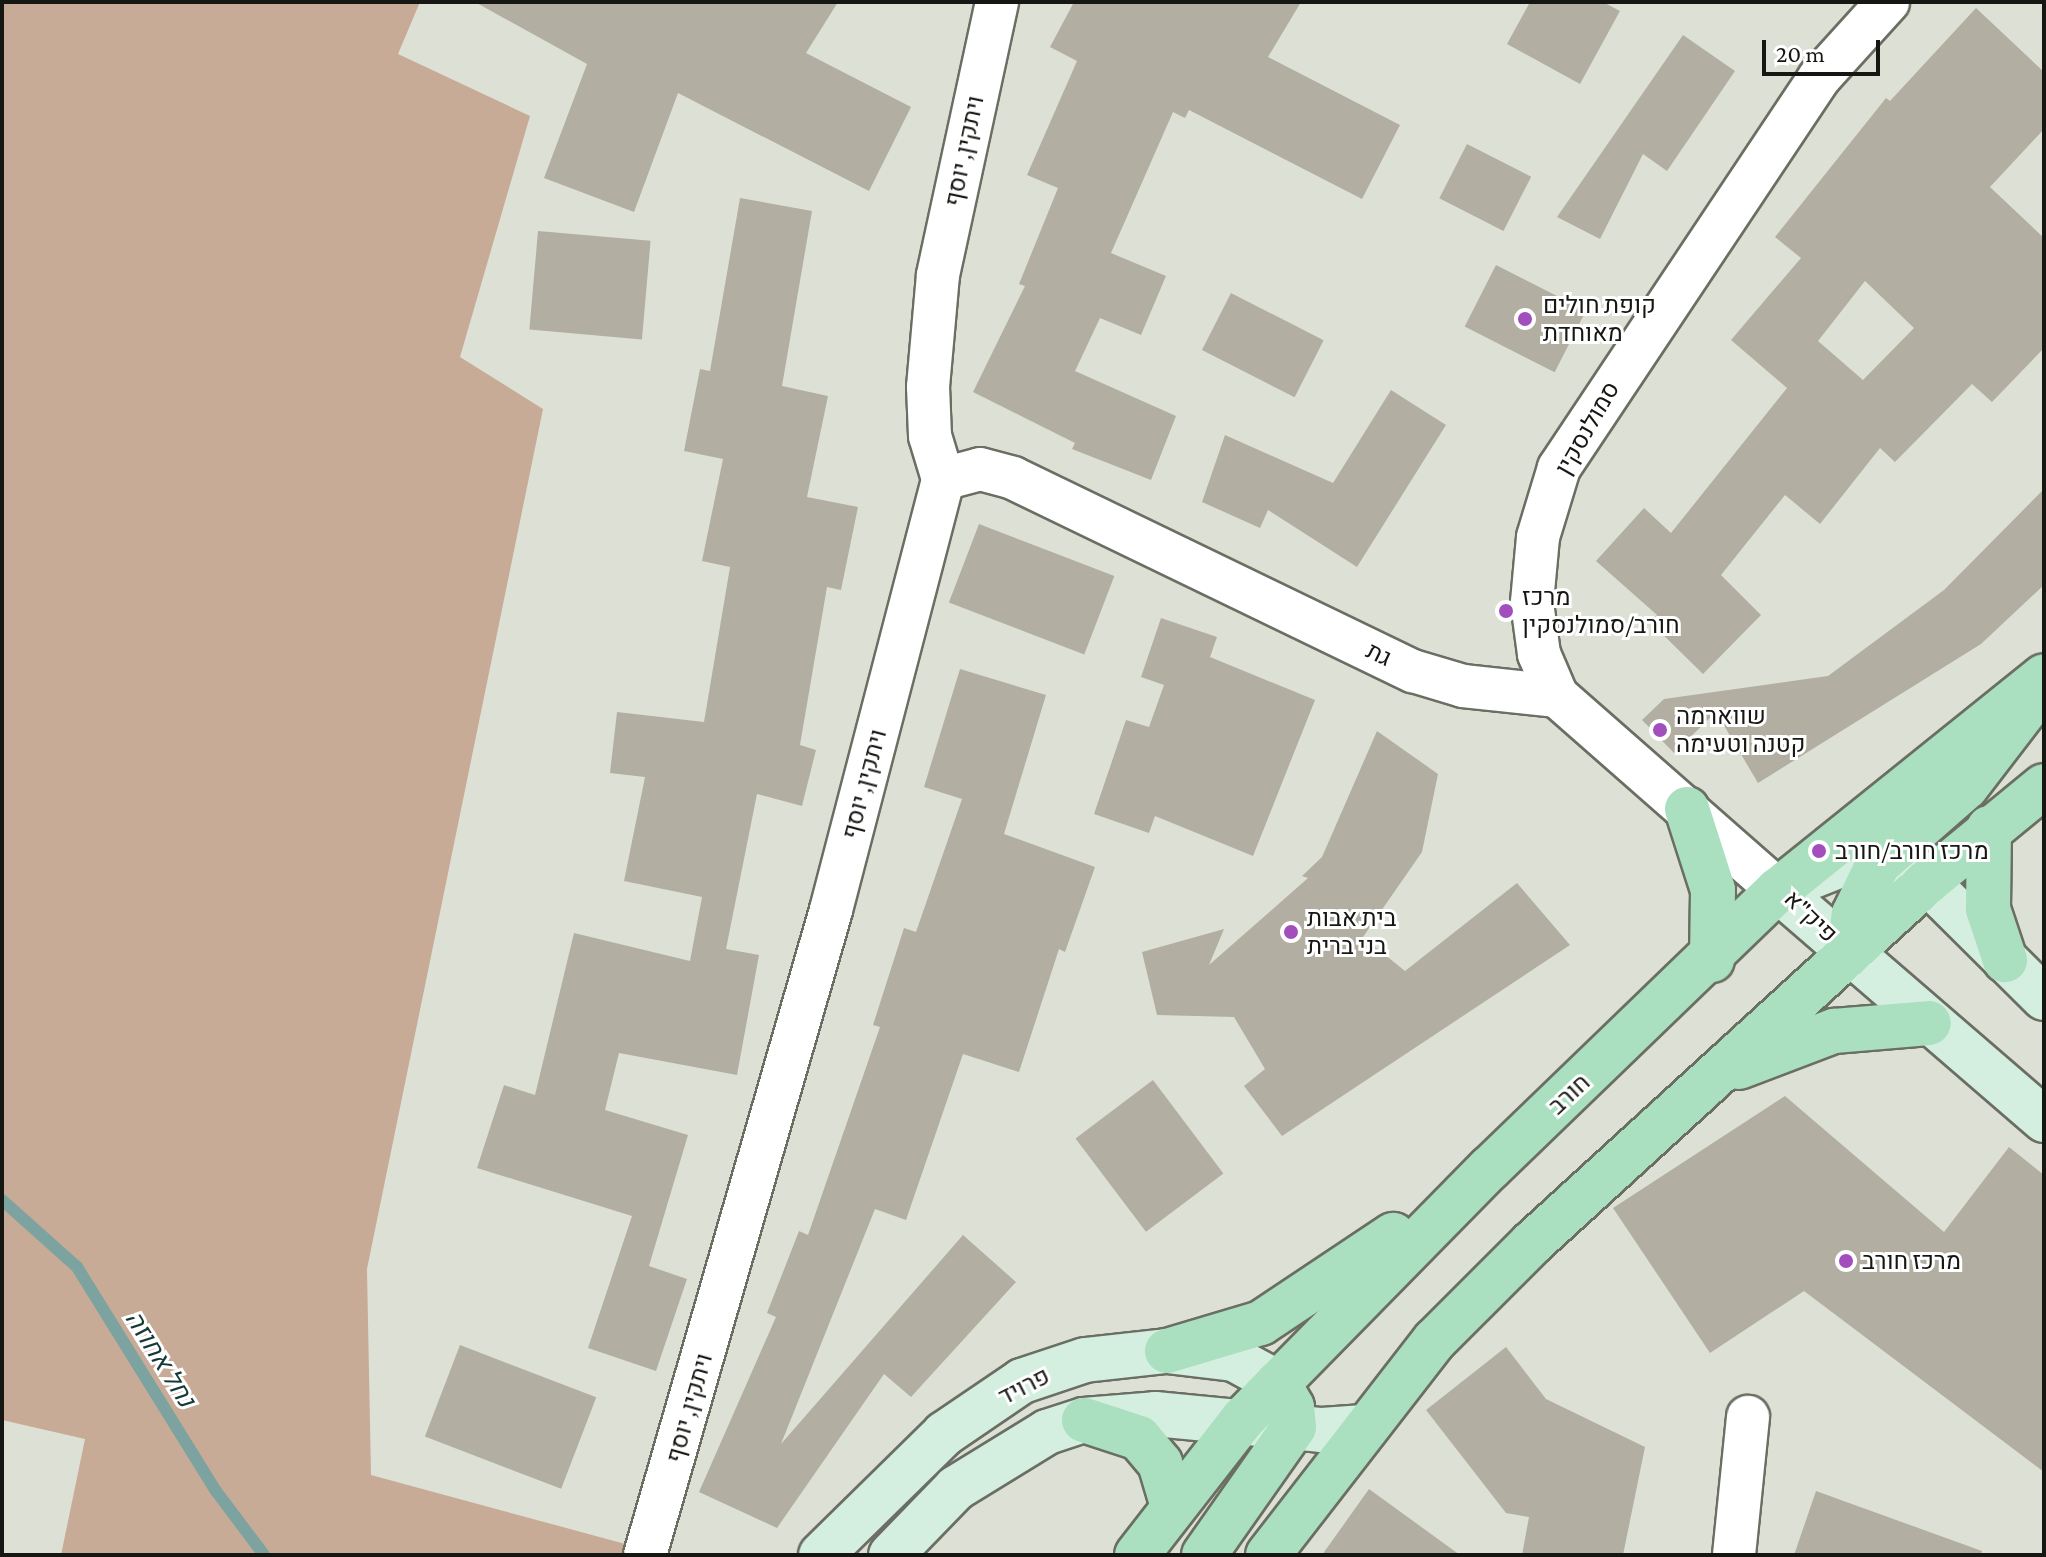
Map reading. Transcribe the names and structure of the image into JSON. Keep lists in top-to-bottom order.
{
  "streets": {
    "main road": ["פיק\"א", "חורב", "פרויד"],
    "street": ["ויתקין, יוסף", "סמולנסקין", "גת"]
  },
  "crossings": [
    ["ויתקין, יוסף", "גת"],
    ["סמולנסקין", "גת"],
    ["פיק\"א", "חורב"],
    ["חורב", "פרויד"]
  ],
  "water": ["נחל אחוזה"],
  "places": [
    "קופת חולים מאוחדת",
    "מרכז חורב/סמולנסקין",
    "שווארמה קטנה וטעימה",
    "מרכז חורב/חורב",
    "בית אבות בני ברית",
    "מרכז חורב"
  ],
  "scale_bar": "20 m"
}
